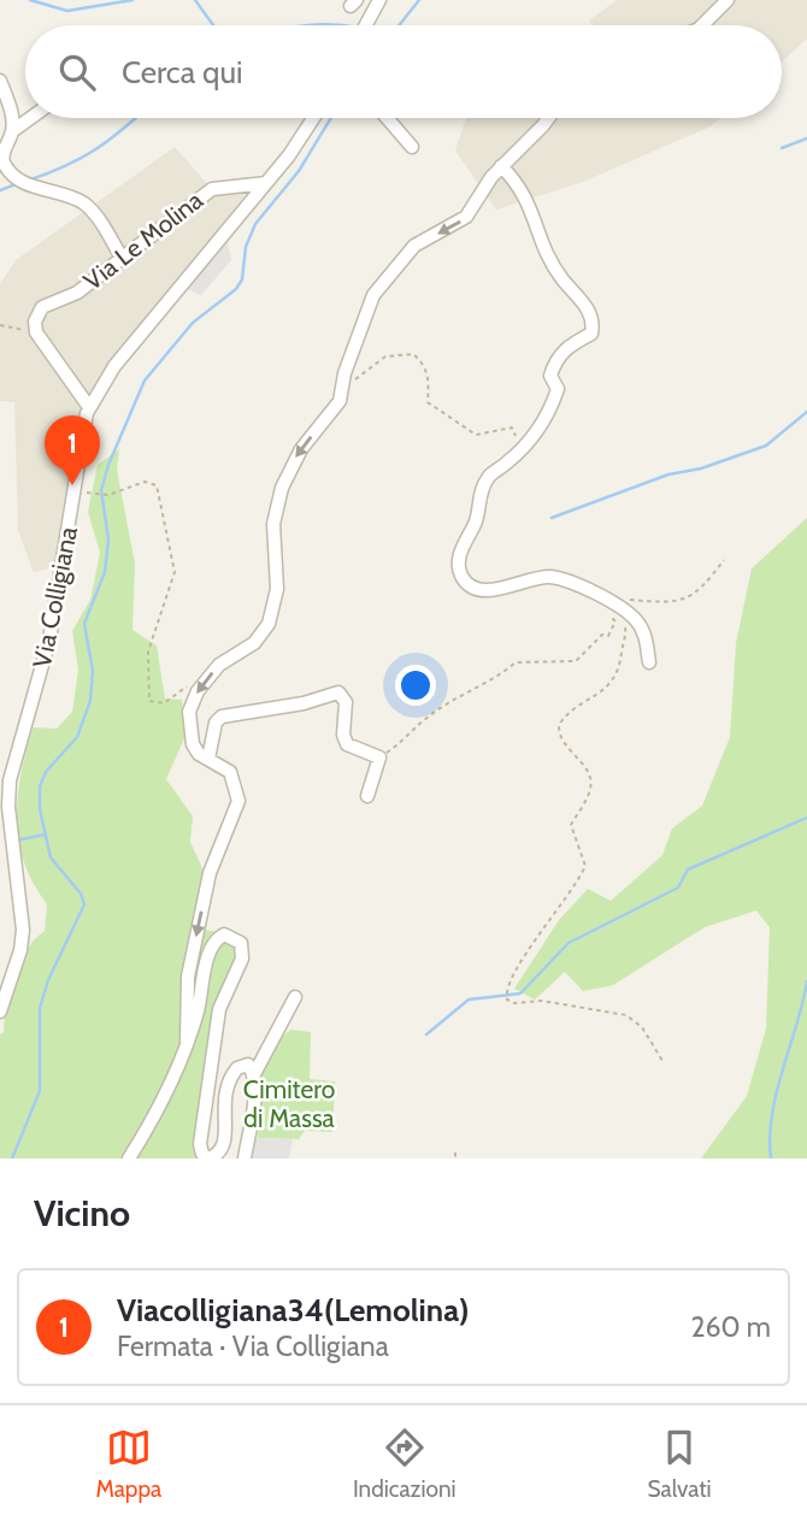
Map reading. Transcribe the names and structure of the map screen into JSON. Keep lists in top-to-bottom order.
{
  "streets": {
    "street": ["Via Le Molina", "Via Colligiana"]
  },
  "crossings": [
    ["Via Le Molina", "Via Colligiana"]
  ],
  "parks": ["Cimitero di Massa"],
  "page": {
    "search": "Cerca qui",
    "pins": "1",
    "heading": "Vicino",
    "list": [
      {
        "mark": "1",
        "name": "Viacolligiana34(Lemolina)",
        "note": "Fermata · Via Colligiana",
        "value": "260 m"
      }
    ],
    "nav": ["Mappa", "Indicazioni", "Salvati"]
  }
}
